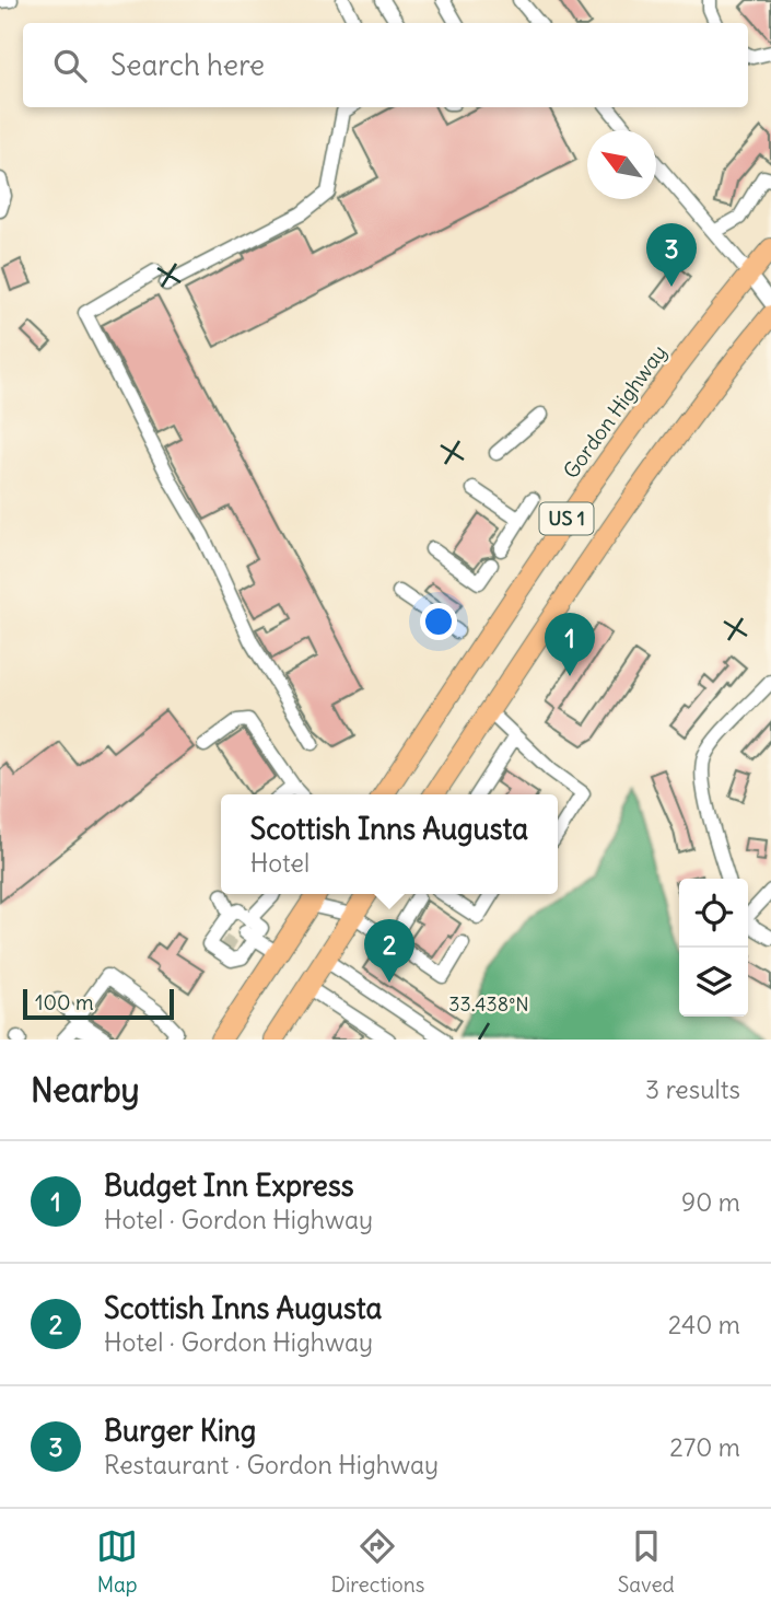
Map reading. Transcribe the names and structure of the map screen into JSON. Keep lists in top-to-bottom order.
{
  "streets": {
    "highway": ["Gordon Highway", "US 1"]
  },
  "scale_bar": "100 m",
  "north": "top left",
  "page": {
    "search": "Search here",
    "pins": ["3", "1", "2"],
    "popup": ["Scottish Inns Augusta", "Hotel"],
    "scale": "100 m",
    "heading": ["Nearby", "3 results"],
    "list": [
      {
        "mark": "1",
        "name": "Budget Inn Express",
        "note": "Hotel · Gordon Highway",
        "value": "90 m"
      },
      {
        "mark": "2",
        "name": "Scottish Inns Augusta",
        "note": "Hotel · Gordon Highway",
        "value": "240 m"
      },
      {
        "mark": "3",
        "name": "Burger King",
        "note": "Restaurant · Gordon Highway",
        "value": "270 m"
      }
    ],
    "nav": ["Map", "Directions", "Saved"]
  },
  "coordinates": ["33.438°N"]
}
